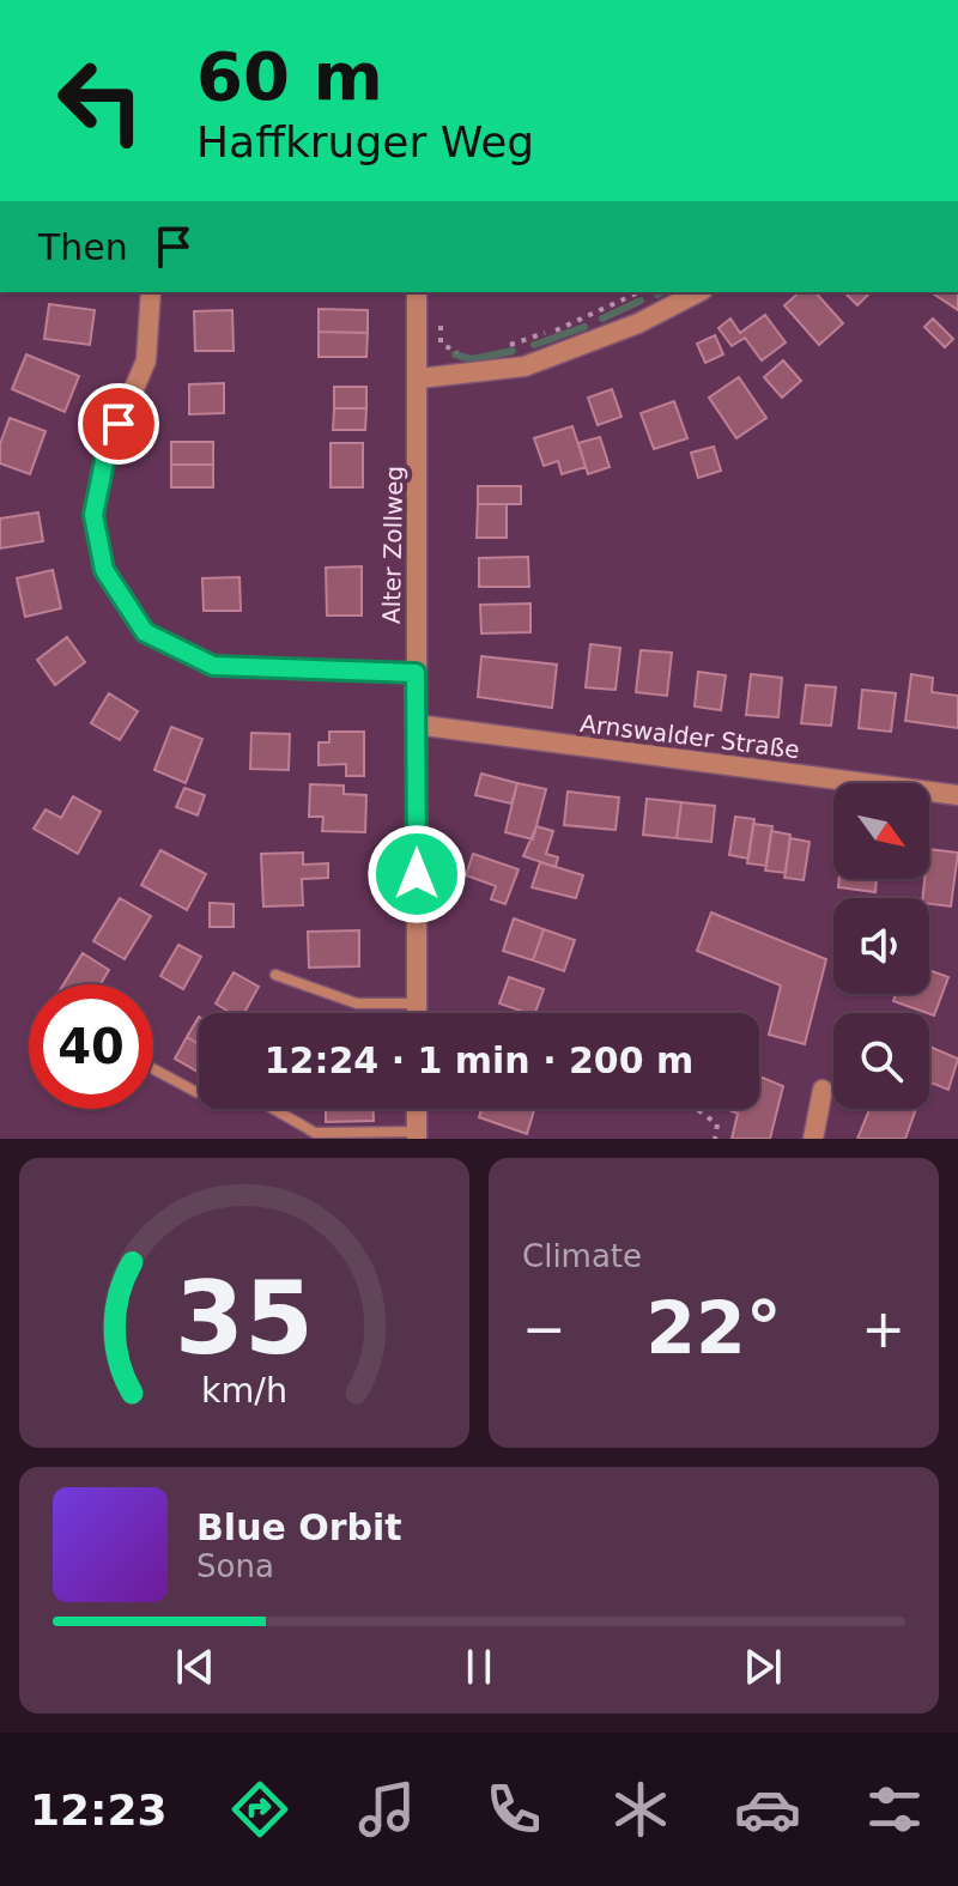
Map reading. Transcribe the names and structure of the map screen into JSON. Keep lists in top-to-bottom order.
{
  "streets": {
    "street": ["Alter Zollweg", "Arnswalder Straße"]
  },
  "crossings": [
    ["Alter Zollweg", "Arnswalder Straße"]
  ],
  "north": "bottom right",
  "page": {
    "turn": ["60 m", "Haffkruger Weg"],
    "then": "Then",
    "limit": "40",
    "trip": "12:24 · 1 min · 200 m",
    "tile": "Climate",
    "heat": ["−", "22°", "+"],
    "song": ["Blue Orbit", "Sona"],
    "tabs": "12:23",
    "gauge": ["35", "km/h"]
  }
}
